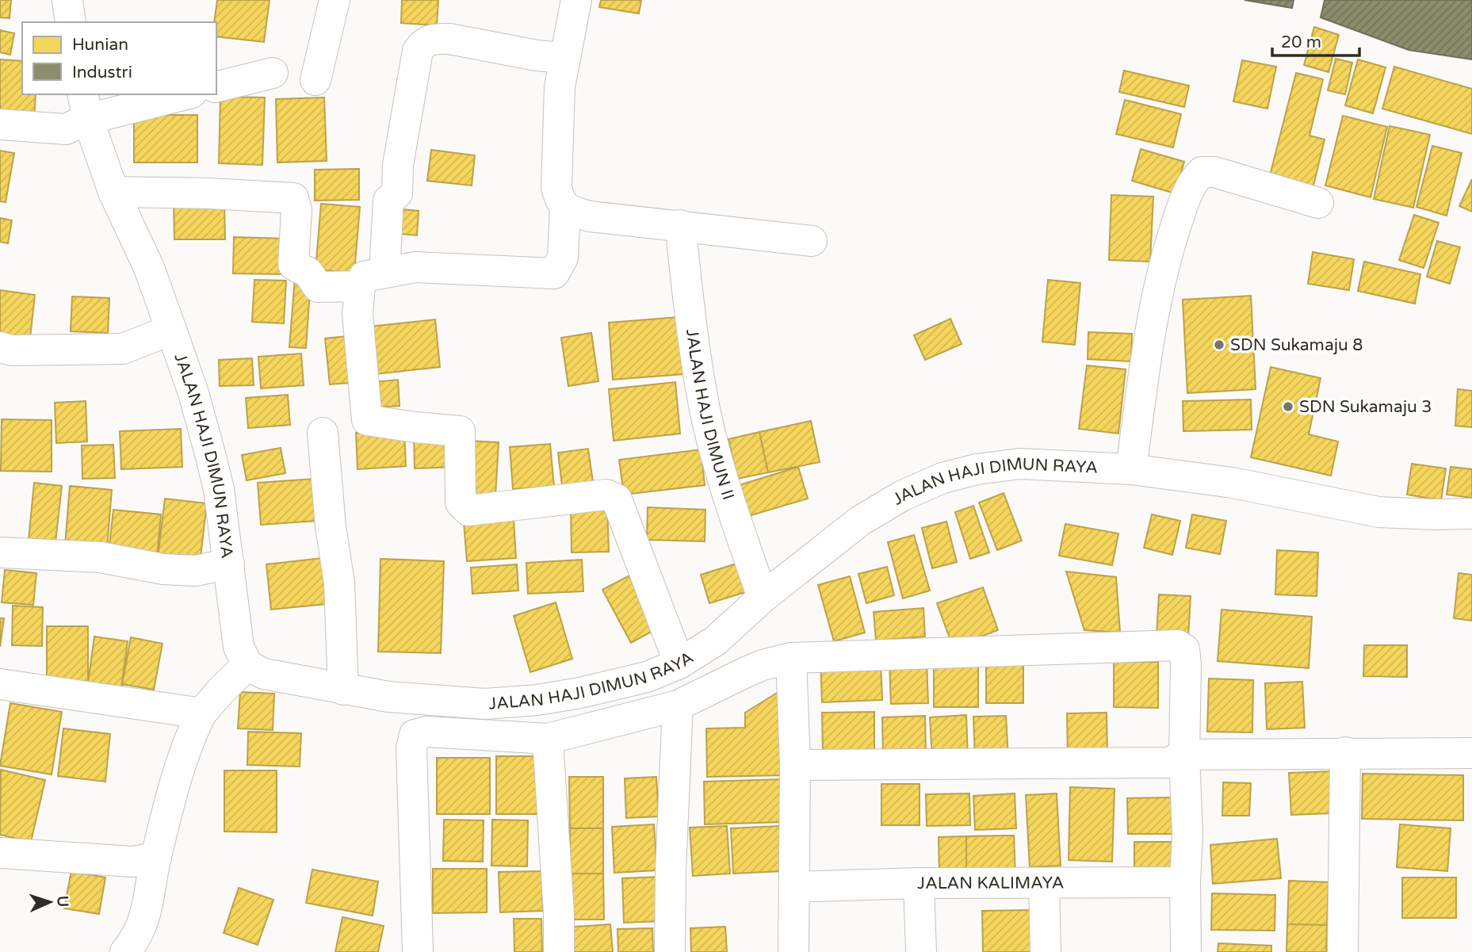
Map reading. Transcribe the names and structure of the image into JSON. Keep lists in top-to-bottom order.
{
  "streets": {
    "street": ["JALAN HAJI DIMUN II", "JALAN HAJI DIMUN RAYA", "JALAN KALIMAYA"]
  },
  "crossings": [
    ["JALAN HAJI DIMUN II", "JALAN HAJI DIMUN RAYA"]
  ],
  "places": ["SDN Sukamaju 8", "SDN Sukamaju 3"],
  "legend": ["Hunian", "Industri"],
  "scale_bar": "20 m",
  "north": "right"
}
